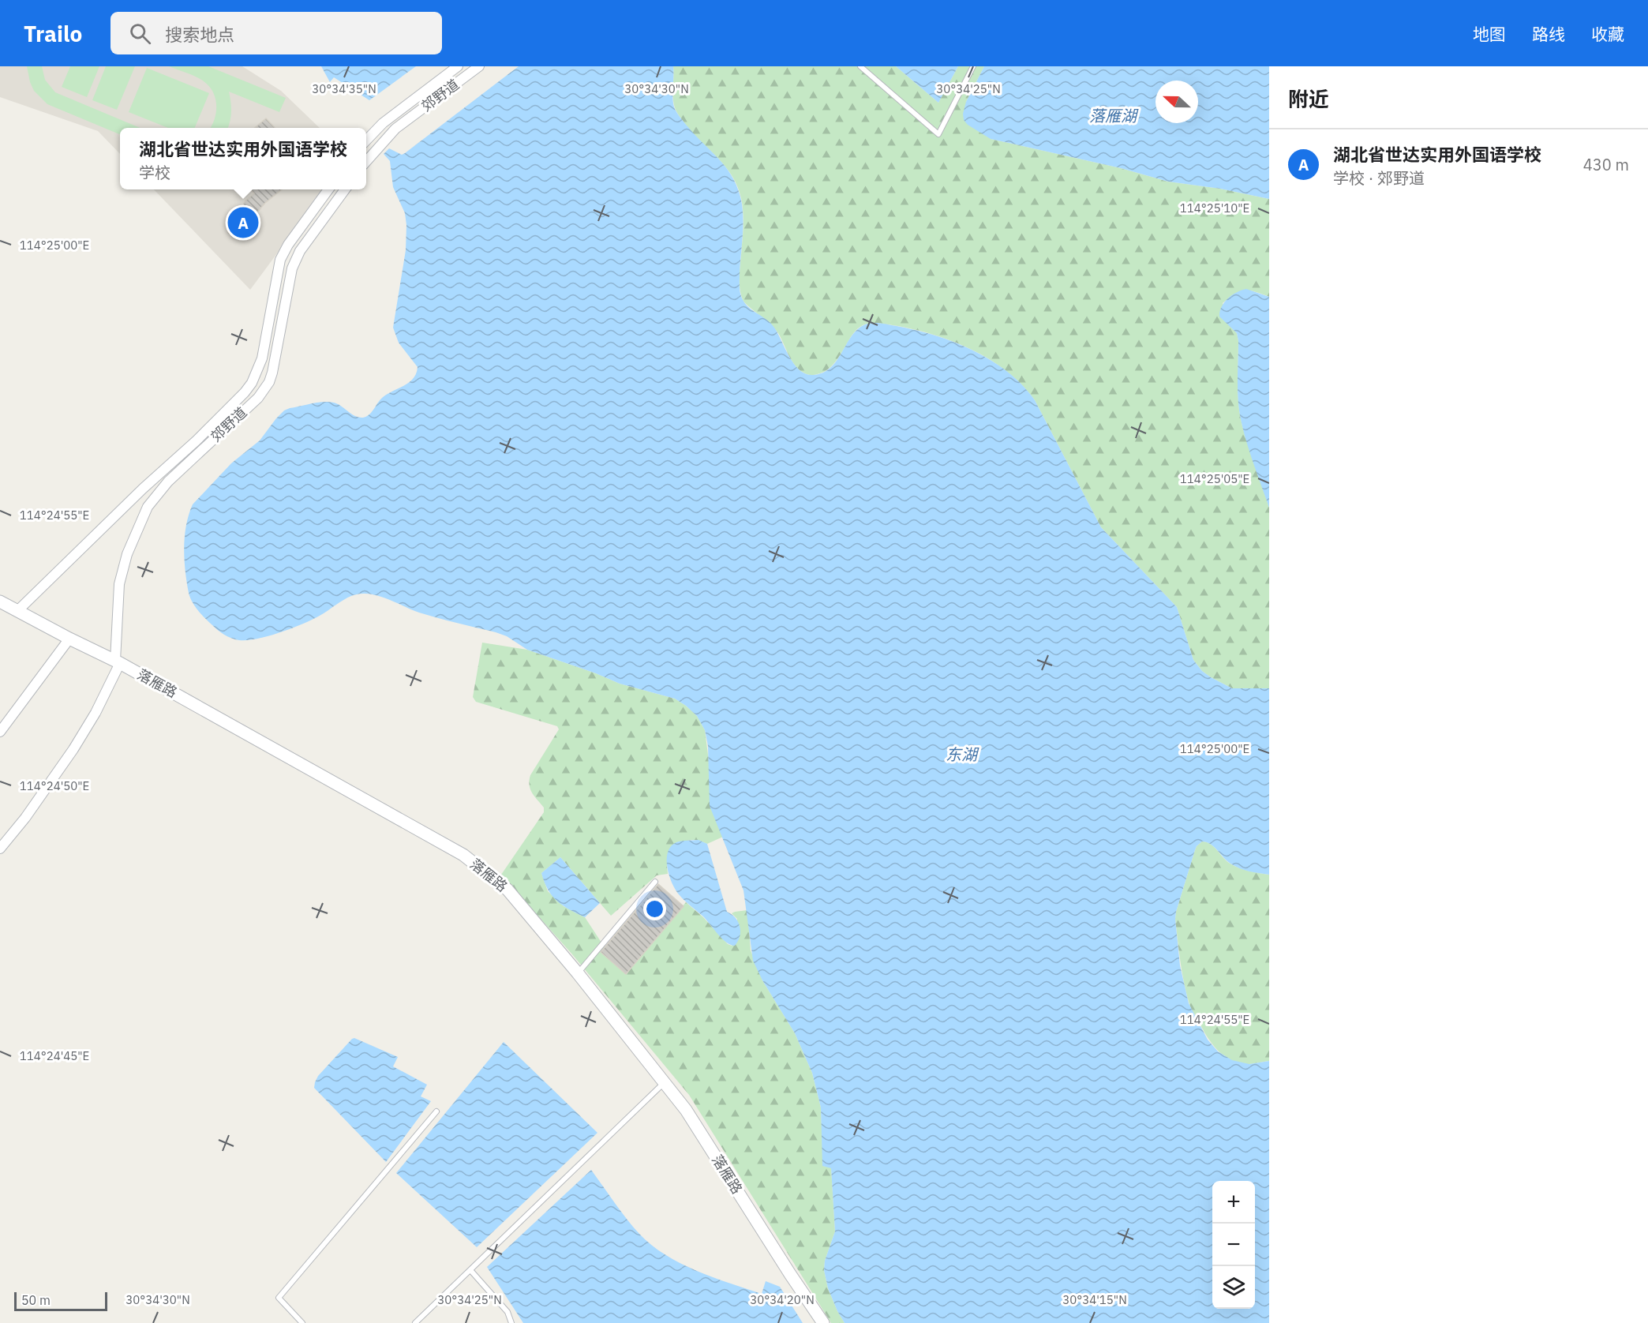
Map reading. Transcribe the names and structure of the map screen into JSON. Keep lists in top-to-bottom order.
{
  "streets": {
    "street": ["郊野道", "落雁路"]
  },
  "crossings": [
    ["郊野道", "落雁路"]
  ],
  "water": ["落雁湖", "东湖"],
  "scale_bar": "50 m",
  "north": "left",
  "page": {
    "header": "Trailo",
    "search": "搜索地点",
    "nav": ["地图", "路线", "收藏"],
    "heading": "附近",
    "popup": ["湖北省世达实用外国语学校", "学校"],
    "list": [
      {
        "mark": "A",
        "name": "湖北省世达实用外国语学校",
        "note": "学校 · 郊野道",
        "value": "430 m"
      }
    ],
    "pins": "A",
    "map_buttons": ["+", "−"],
    "scale": "50 m"
  },
  "coordinates": [
    "30°34'35\"N",
    "30°34'30\"N",
    "30°34'25\"N",
    "114°25'10\"E",
    "114°25'00\"E",
    "114°25'05\"E",
    "114°24'55\"E",
    "114°24'50\"E",
    "114°24'45\"E",
    "30°34'20\"N",
    "30°34'15\"N"
  ]
}
